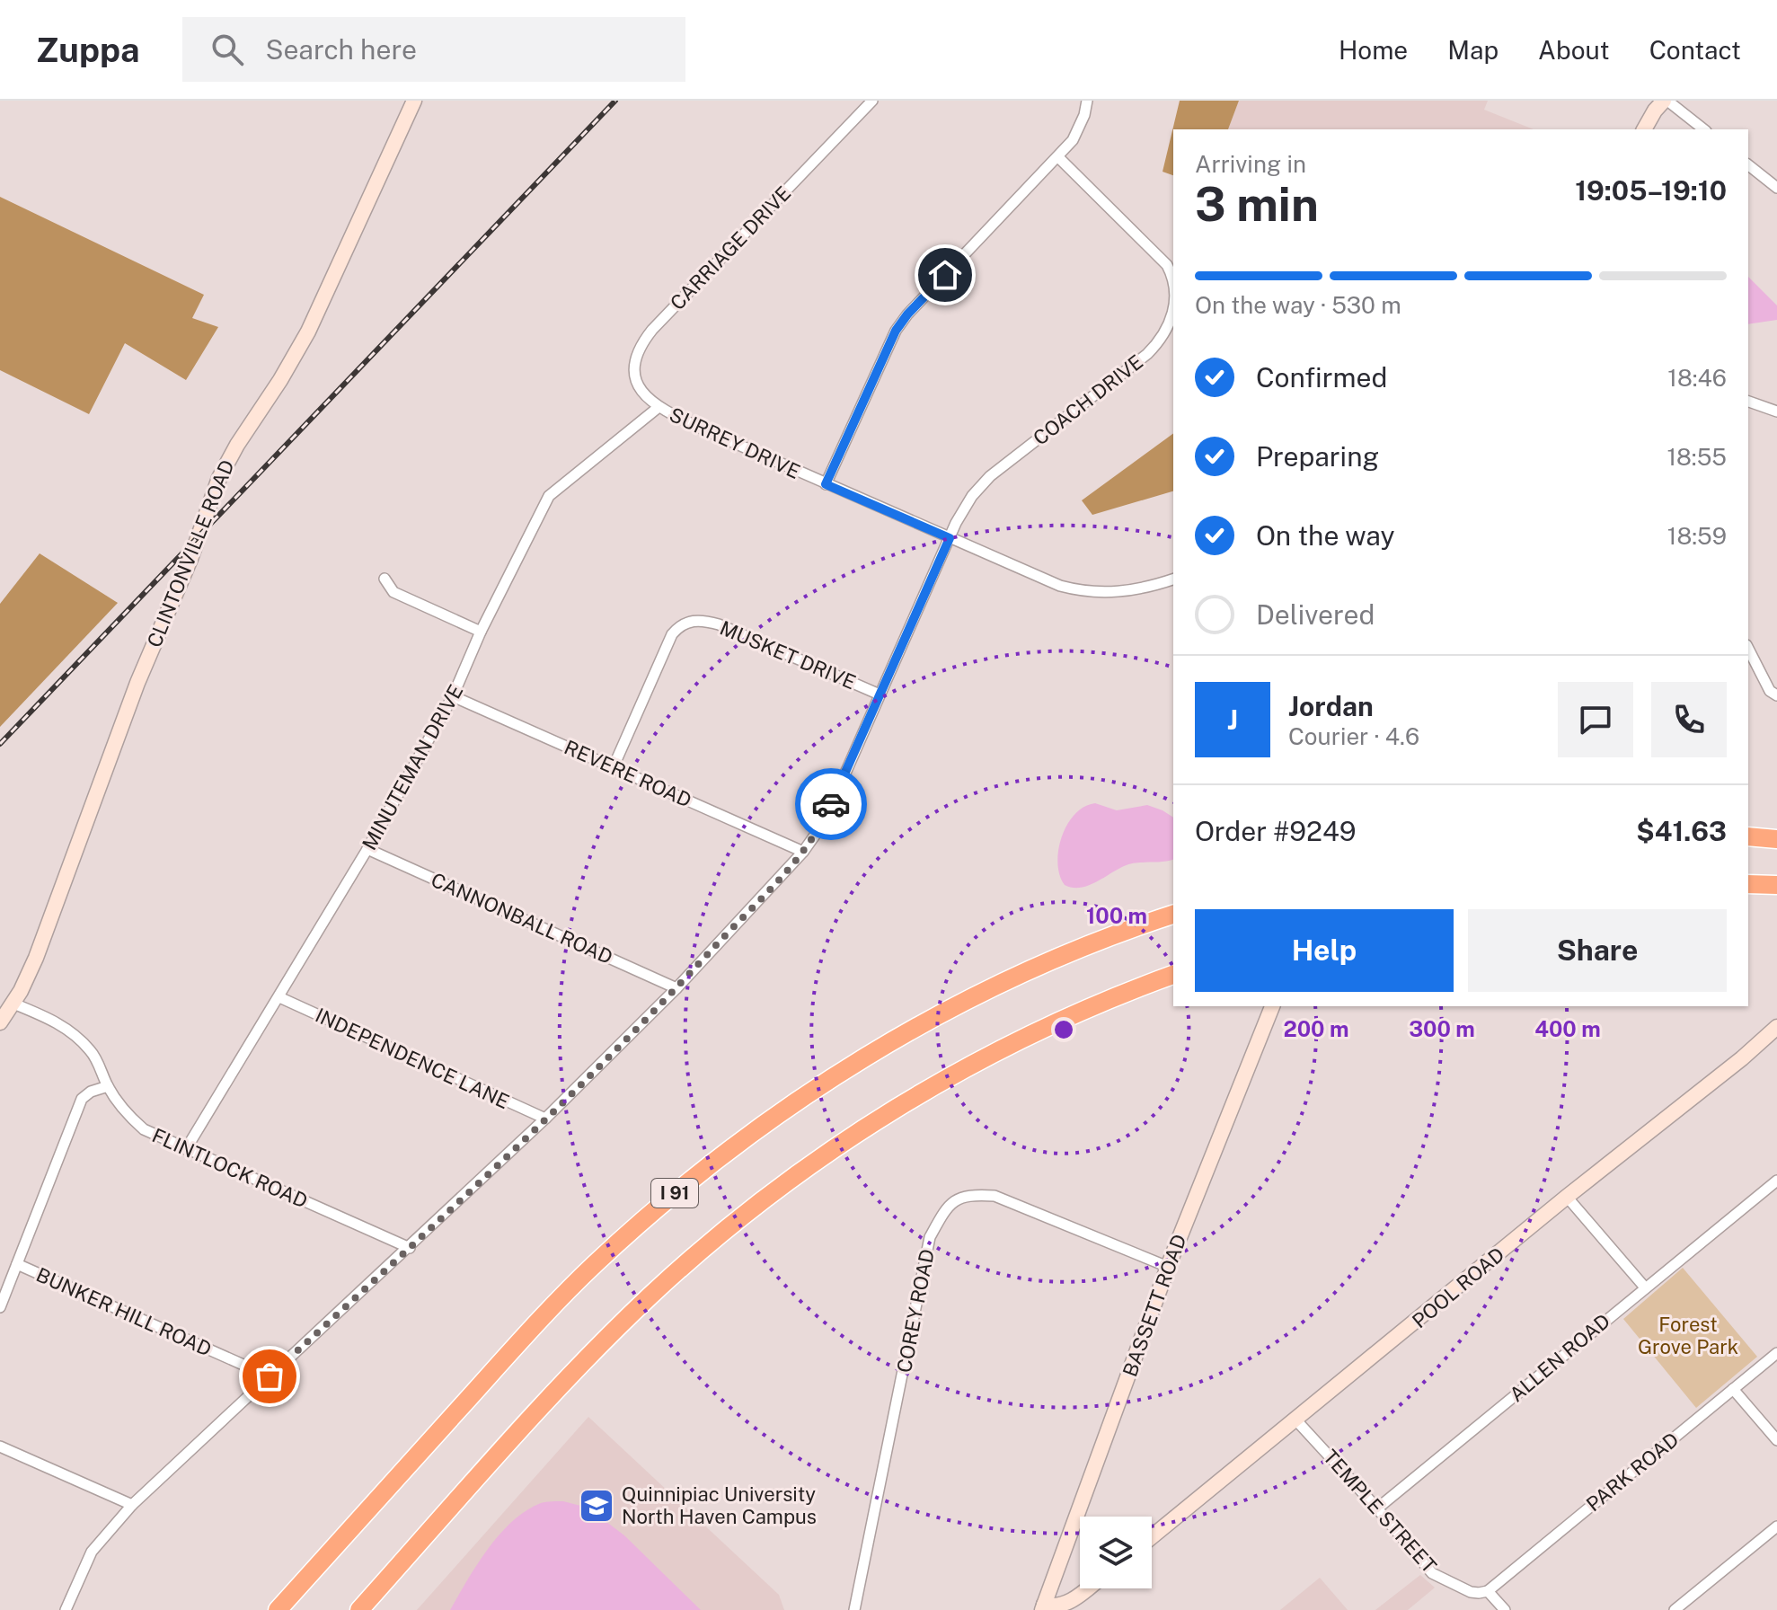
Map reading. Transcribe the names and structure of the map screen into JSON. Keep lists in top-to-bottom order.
{
  "streets": {
    "highway": ["I 91"],
    "street": [
      "CARRIAGE DRIVE",
      "COACH DRIVE",
      "SURREY DRIVE",
      "CLINTONVILLE ROAD",
      "MUSKET DRIVE",
      "MINUTEMAN DRIVE",
      "REVERE ROAD",
      "CANNONBALL ROAD",
      "INDEPENDENCE LANE",
      "FLINTLOCK ROAD",
      "POOL ROAD",
      "BASSETT ROAD",
      "COREY ROAD",
      "BUNKER HILL ROAD",
      "ALLEN ROAD",
      "PARK ROAD",
      "TEMPLE STREET"
    ]
  },
  "crossings": [
    ["CARRIAGE DRIVE", "SURREY DRIVE"],
    ["CARRIAGE DRIVE", "MINUTEMAN DRIVE"],
    ["COACH DRIVE", "SURREY DRIVE"],
    ["COACH DRIVE", "MUSKET DRIVE"],
    ["COACH DRIVE", "REVERE ROAD"],
    ["COACH DRIVE", "CANNONBALL ROAD"],
    ["COACH DRIVE", "INDEPENDENCE LANE"],
    ["COACH DRIVE", "FLINTLOCK ROAD"],
    ["COACH DRIVE", "BUNKER HILL ROAD"],
    ["SURREY DRIVE", "MINUTEMAN DRIVE"],
    ["CLINTONVILLE ROAD", "FLINTLOCK ROAD"],
    ["MUSKET DRIVE", "REVERE ROAD"],
    ["MINUTEMAN DRIVE", "REVERE ROAD"],
    ["MINUTEMAN DRIVE", "CANNONBALL ROAD"],
    ["MINUTEMAN DRIVE", "INDEPENDENCE LANE"],
    ["MINUTEMAN DRIVE", "FLINTLOCK ROAD"],
    ["POOL ROAD", "TEMPLE STREET"],
    ["BASSETT ROAD", "COREY ROAD"],
    ["ALLEN ROAD", "TEMPLE STREET"],
    ["PARK ROAD", "TEMPLE STREET"]
  ],
  "parks": ["Forest Grove Park"],
  "places": {
    "school or university": ["Quinnipiac University North Haven Campus"]
  },
  "page": {
    "header": "Zuppa",
    "search": "Search here",
    "nav": [
      "Home",
      "Map",
      "About",
      "Contact"
    ],
    "heading": ["3 min", "Arriving in", "19:05–19:10"],
    "panel": [
      "Jordan",
      "Courier · 4.6",
      "Order #9249",
      "$41.63"
    ],
    "bar": "On the way · 530 m",
    "list": [
      ["Confirmed", "18:46"],
      ["Preparing", "18:55"],
      ["On the way", "18:59"],
      "Delivered"
    ],
    "round": "J",
    "buttons": ["Help", "Share"]
  },
  "rings": [
    "100 m",
    "200 m",
    "300 m",
    "400 m"
  ]
}
